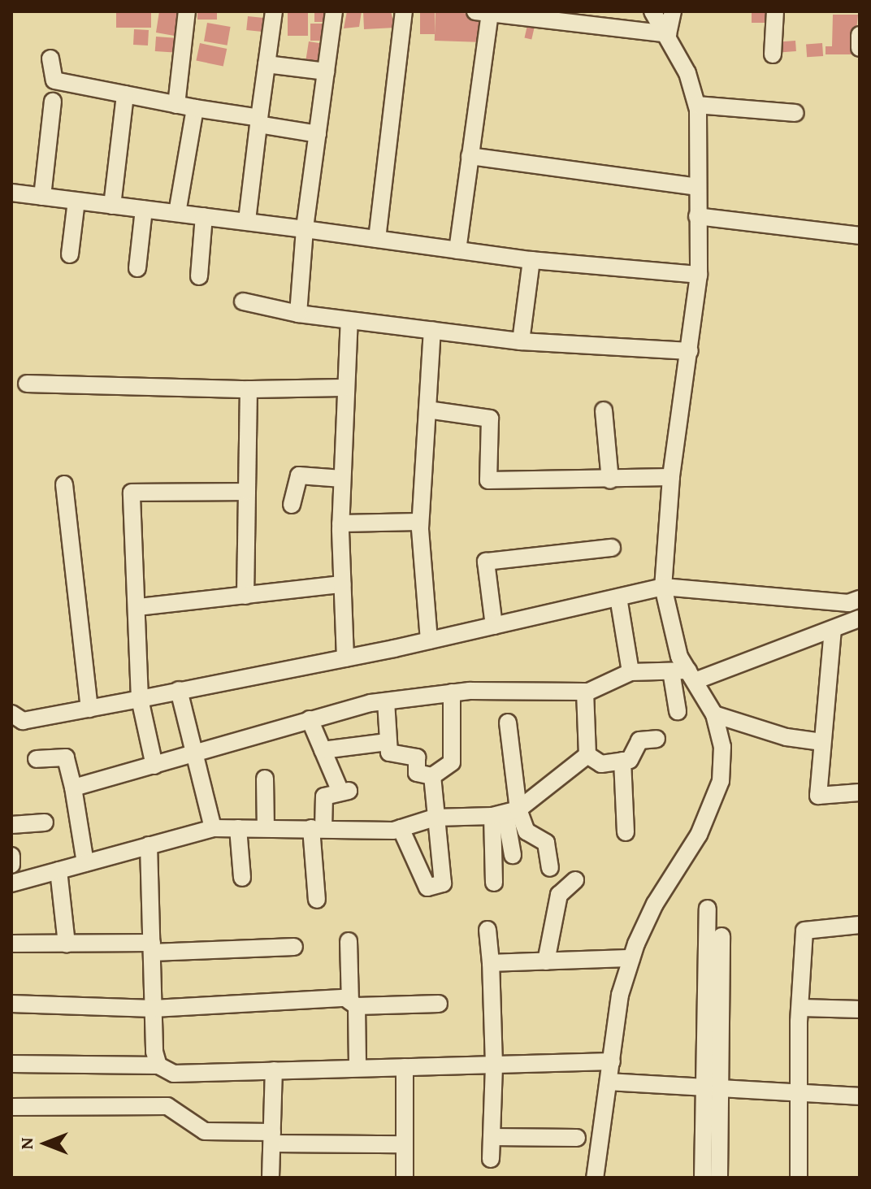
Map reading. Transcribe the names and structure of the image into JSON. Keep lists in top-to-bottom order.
{
  "north": "left"
}
